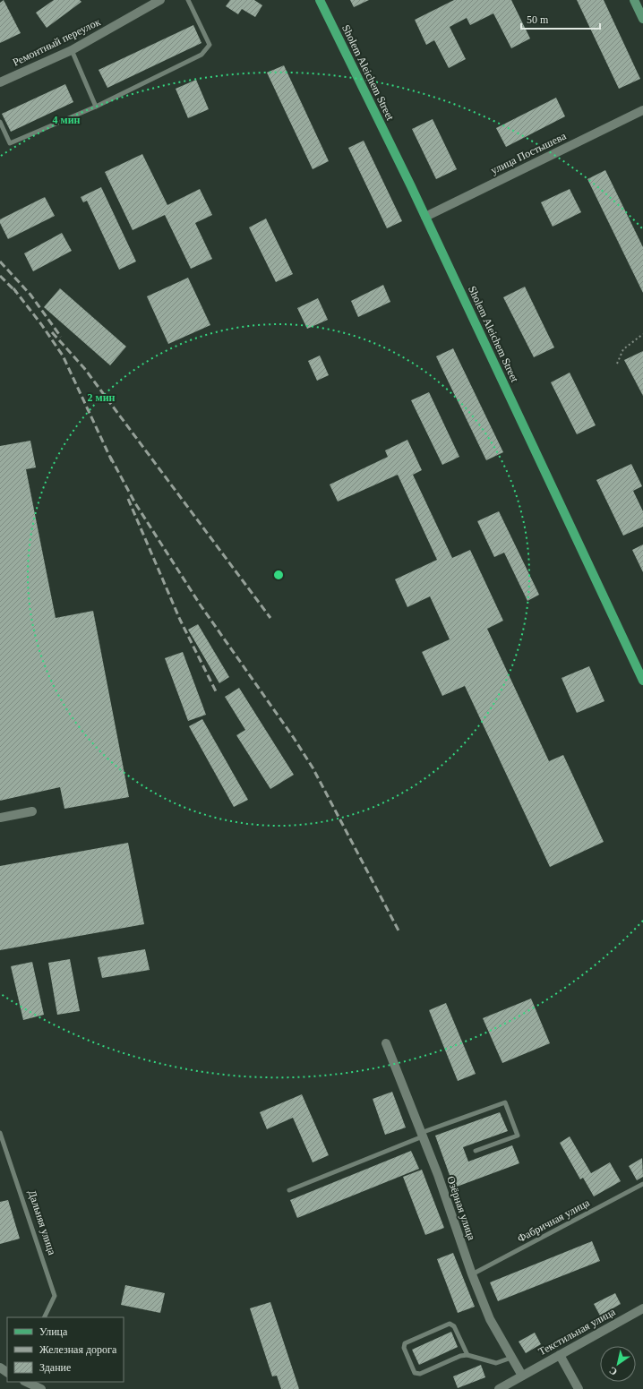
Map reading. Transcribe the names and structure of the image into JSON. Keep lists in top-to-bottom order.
{
  "streets": {
    "main road": ["Sholem Aleichem Street"],
    "street": [
      "Ремонтный переулок",
      "улица Постышева",
      "Озёрная улица",
      "Текстильная улица"
    ],
    "lane": ["Фабричная улица", "Дальняя улица"]
  },
  "crossings": [
    ["Sholem Aleichem Street", "улица Постышева"],
    ["Озёрная улица", "Фабричная улица"],
    ["Озёрная улица", "Текстильная улица"]
  ],
  "legend": ["Улица", "Железная дорога", "Здание"],
  "scale_bar": "50 m",
  "north": "bottom left",
  "rings": ["4 мин", "2 мин"]
}
